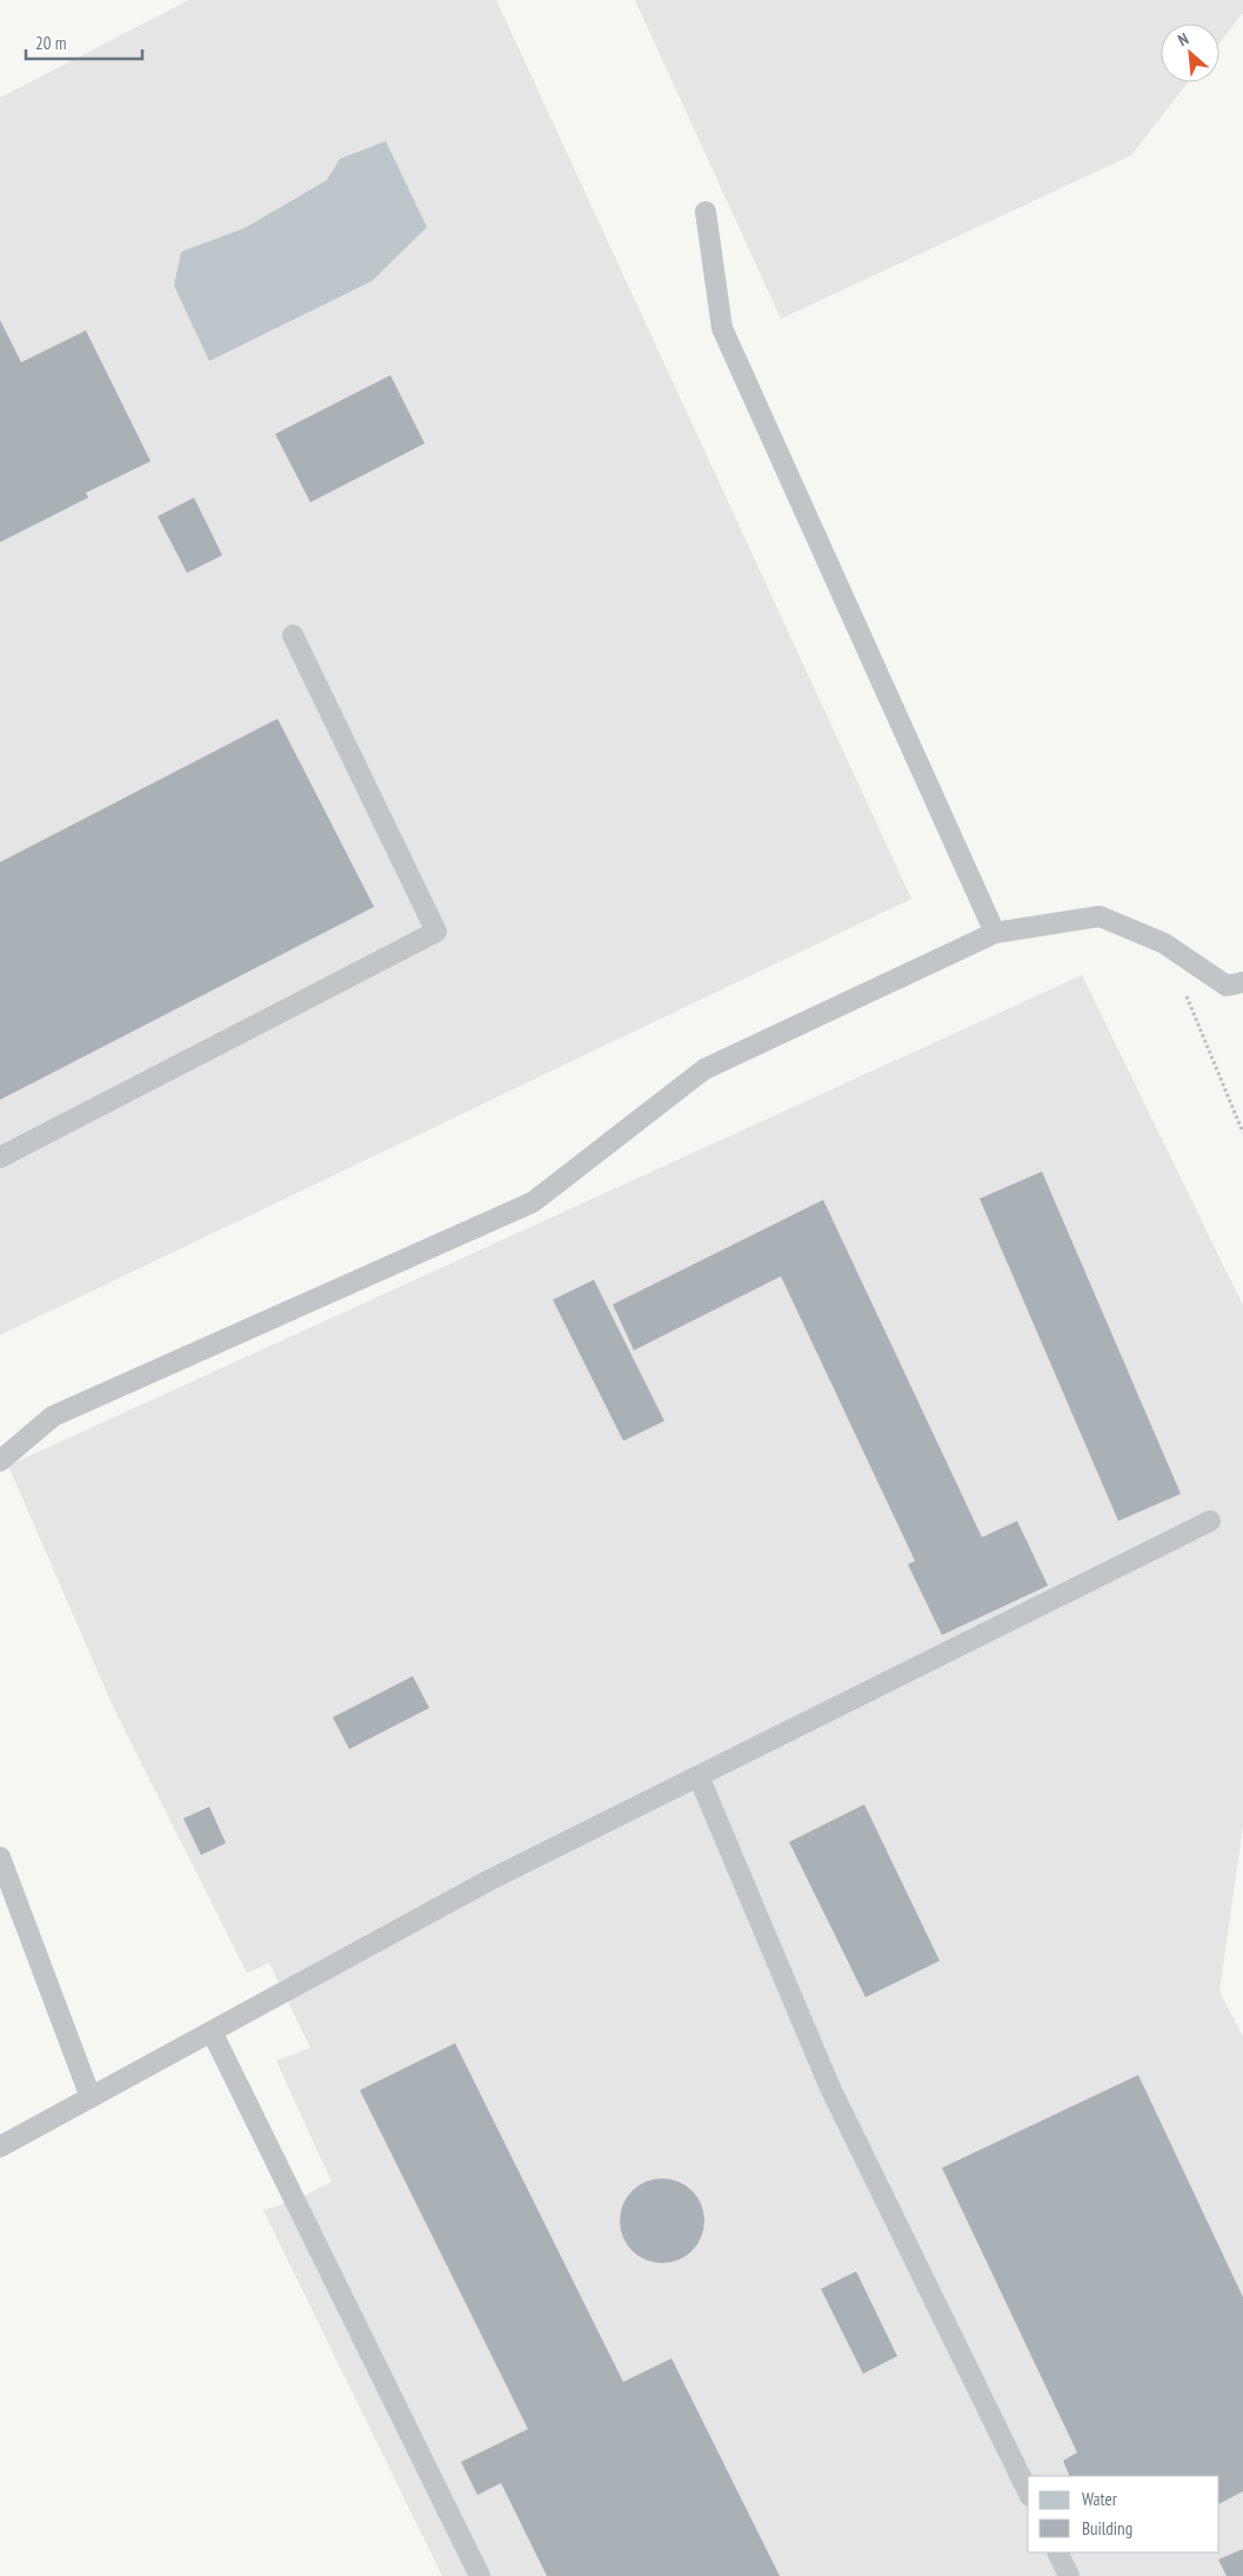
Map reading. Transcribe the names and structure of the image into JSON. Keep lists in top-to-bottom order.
{
  "legend": ["Water", "Building"],
  "scale_bar": "20 m",
  "north": "top left"
}
